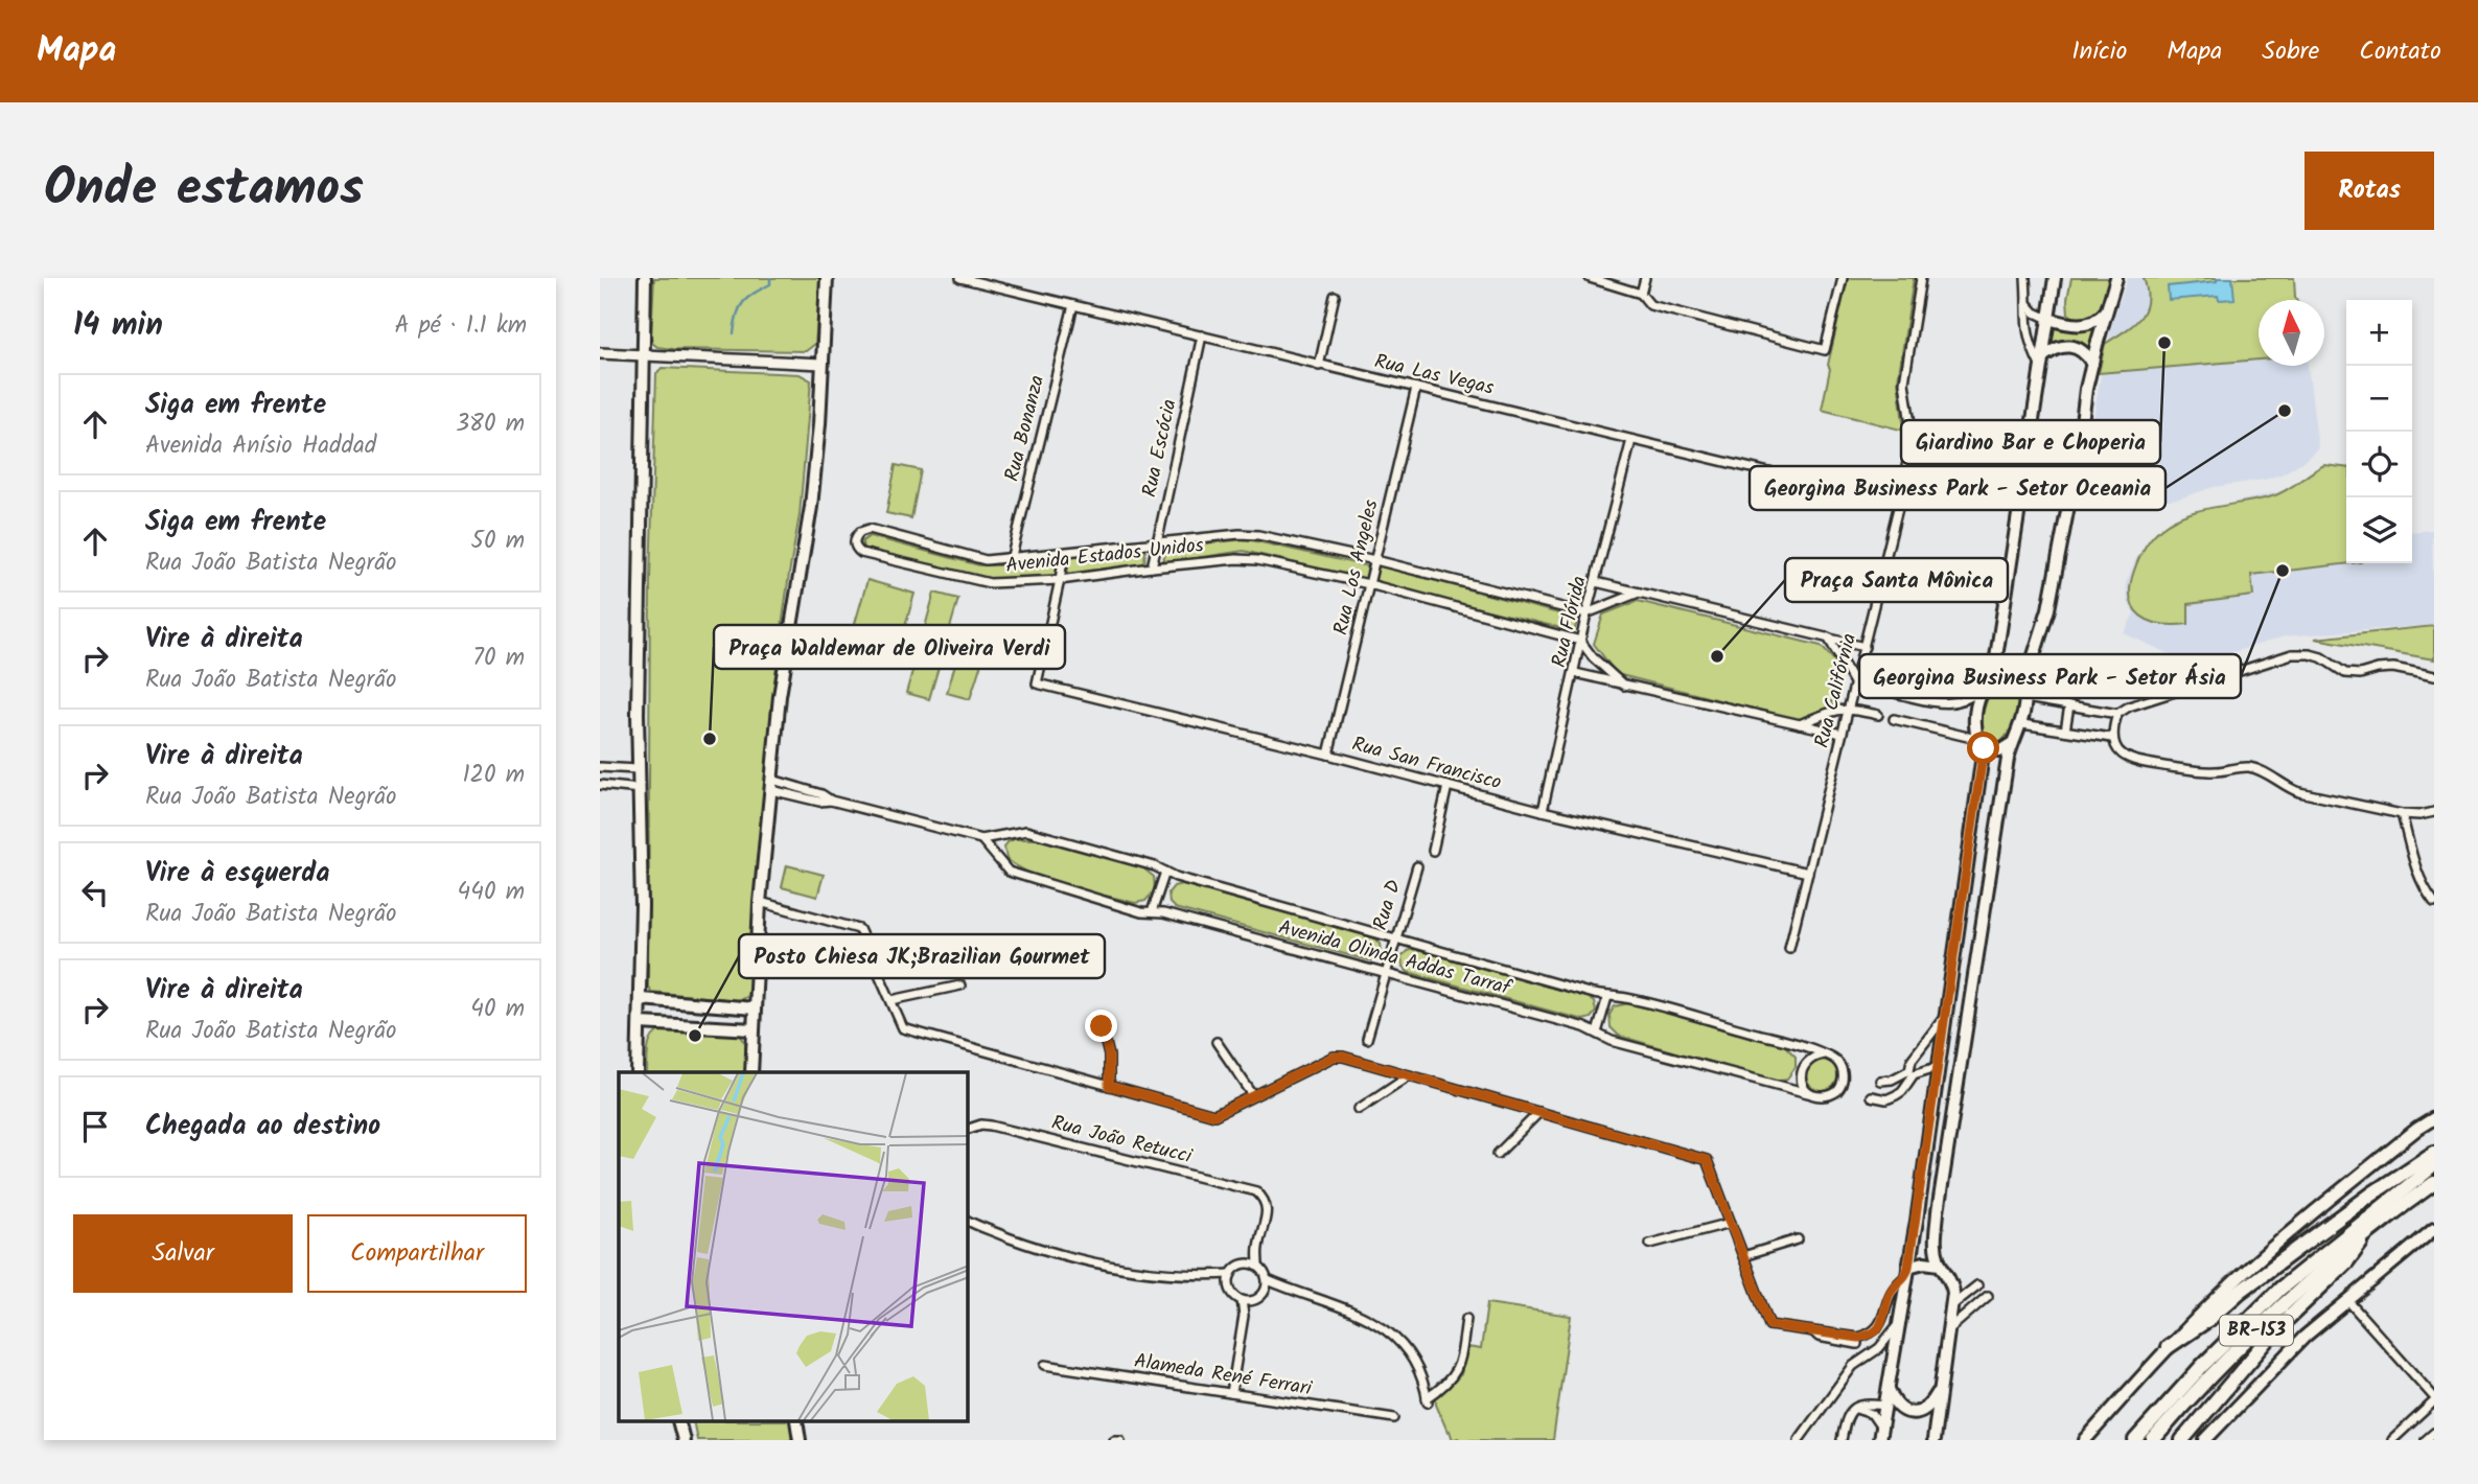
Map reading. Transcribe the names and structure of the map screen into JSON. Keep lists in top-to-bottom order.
{
  "streets": {
    "highway": ["BR-153"],
    "street": [
      "Rua Las Vegas",
      "Rua Bonanza",
      "Rua Escócia",
      "Avenida Estados Unidos",
      "Rua Los Angeles",
      "Rua Flórida",
      "Rua Califórnia",
      "Rua San Francisco",
      "Rua D",
      "Avenida Olinda Addas Tarraf",
      "Rua João Retucci",
      "Alameda René Ferrari"
    ]
  },
  "crossings": [
    ["Rua Las Vegas", "Rua Bonanza"],
    ["Rua Las Vegas", "Rua Escócia"],
    ["Rua Las Vegas", "Rua Los Angeles"],
    ["Rua Las Vegas", "Rua Flórida"],
    ["Rua Las Vegas", "Rua Califórnia"],
    ["Rua Bonanza", "Avenida Estados Unidos"],
    ["Rua Escócia", "Avenida Estados Unidos"],
    ["Avenida Estados Unidos", "Rua Los Angeles"],
    ["Avenida Estados Unidos", "Rua Flórida"],
    ["Avenida Estados Unidos", "Rua San Francisco"],
    ["Rua Los Angeles", "Rua San Francisco"],
    ["Rua Flórida", "Rua San Francisco"],
    ["Rua Califórnia", "Rua San Francisco"],
    ["Rua D", "Avenida Olinda Addas Tarraf"]
  ],
  "places": [
    "Giardino Bar e Choperia",
    "Georgina Business Park - Setor Oceania",
    "Georgina Business Park - Setor Ásia",
    "Praça Santa Mônica",
    "Praça Waldemar de Oliveira Verdi",
    "Posto Chiesa JK;Brazilian Gourmet"
  ],
  "north": "top",
  "page": {
    "header": "Mapa",
    "nav": [
      "Início",
      "Mapa",
      "Sobre",
      "Contato"
    ],
    "title": "Onde estamos",
    "buttons": [
      "Rotas",
      ["Salvar", "Compartilhar"]
    ],
    "heading": ["14 min", "A pé · 1.1 km"],
    "map_buttons": ["+", "−"],
    "list": [
      ["Siga em frente", "Avenida Anísio Haddad", "380 m"],
      ["Siga em frente", "Rua João Batista Negrão", "50 m"],
      ["Vire à direita", "Rua João Batista Negrão", "70 m"],
      ["Vire à direita", "Rua João Batista Negrão", "120 m"],
      ["Vire à esquerda", "Rua João Batista Negrão", "440 m"],
      ["Vire à direita", "Rua João Batista Negrão", "40 m"],
      "Chegada ao destino"
    ]
  }
}
